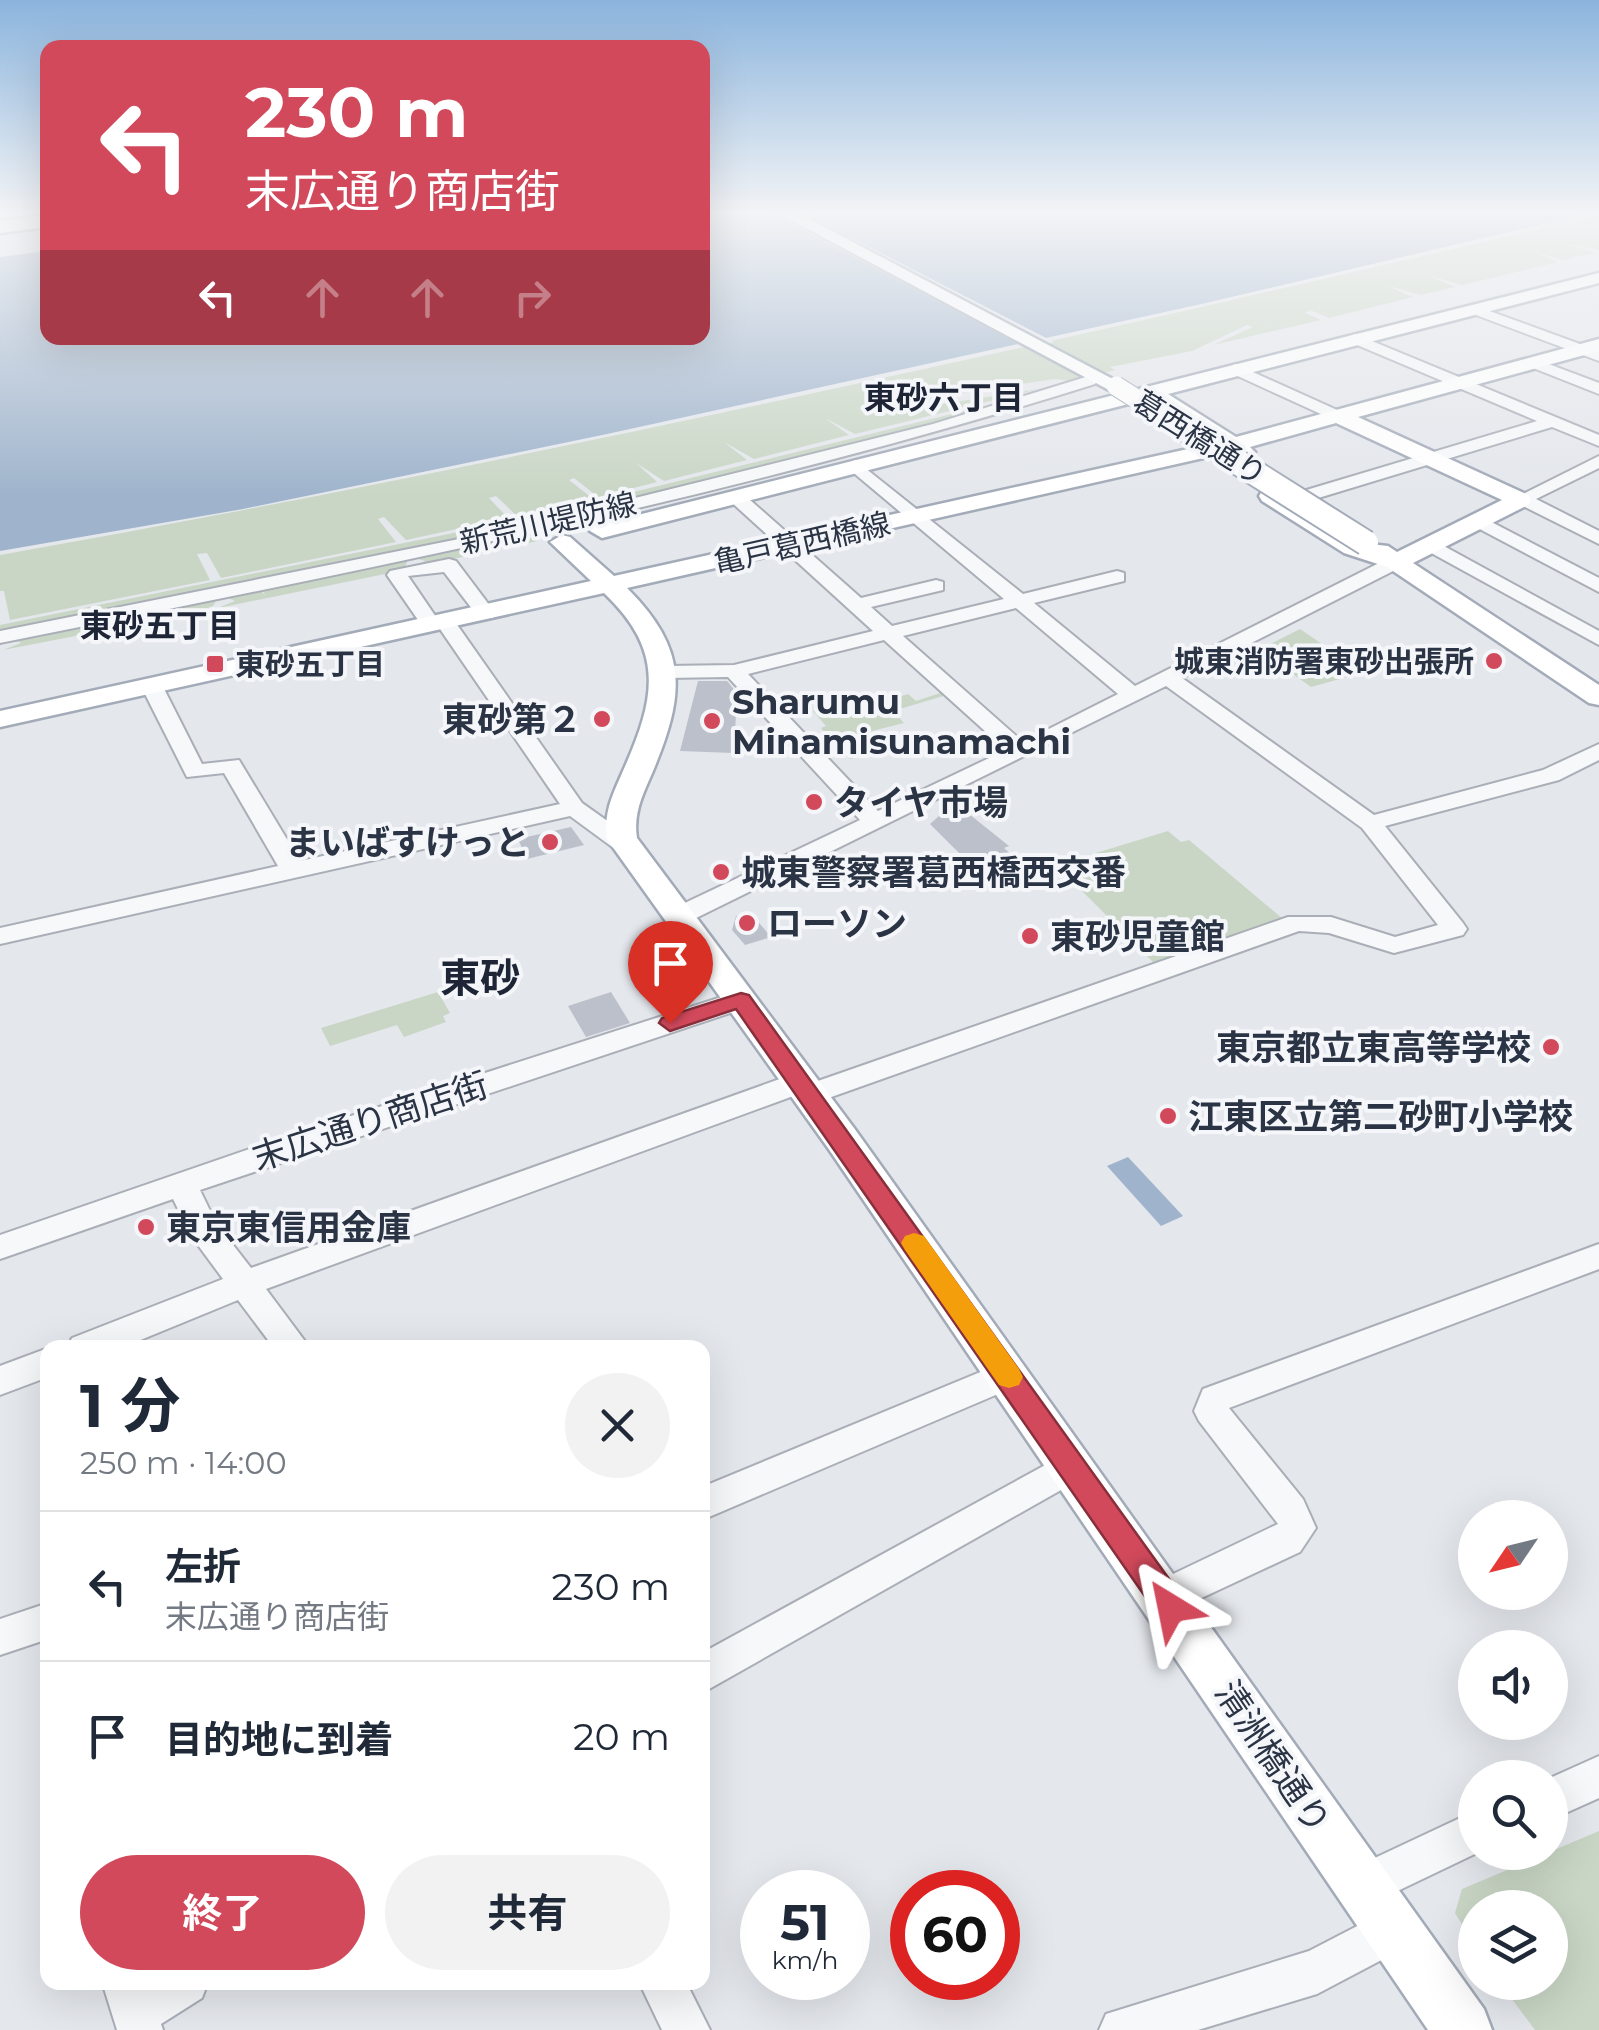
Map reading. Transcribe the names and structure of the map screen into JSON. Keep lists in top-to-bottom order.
{
  "streets": {
    "main road": [
      "葛西橋通り",
      "新荒川堤防線",
      "亀戸葛西橋線",
      "清洲橋通り"
    ],
    "street": ["末広通り商店街"]
  },
  "crossings": [
    ["葛西橋通り", "新荒川堤防線"],
    ["末広通り商店街", "清洲橋通り"]
  ],
  "districts": ["東砂六丁目", "東砂五丁目", "東砂"],
  "places": {
    "other": [
      "城東消防署東砂出張所",
      "東砂第２",
      "Sharumu Minamisunamachi",
      "タイヤ市場",
      "まいばすけっと",
      "城東警察署葛西橋西交番",
      "ローソン",
      "東砂児童館",
      "東京都立東高等学校",
      "江東区立第二砂町小学校",
      "東京東信用金庫"
    ],
    "transit": ["東砂五丁目"]
  },
  "north": "bottom left",
  "page": {
    "turn": ["230 m", "末広通り商店街"],
    "heading": ["1 分", "250 m · 14:00"],
    "list": [
      {
        "name": "左折",
        "note": "末広通り商店街",
        "value": "230 m"
      },
      {
        "name": "目的地に到着",
        "value": "20 m"
      }
    ],
    "buttons": ["終了", "共有"],
    "speed": "51 km/h",
    "limit": "60"
  }
}
